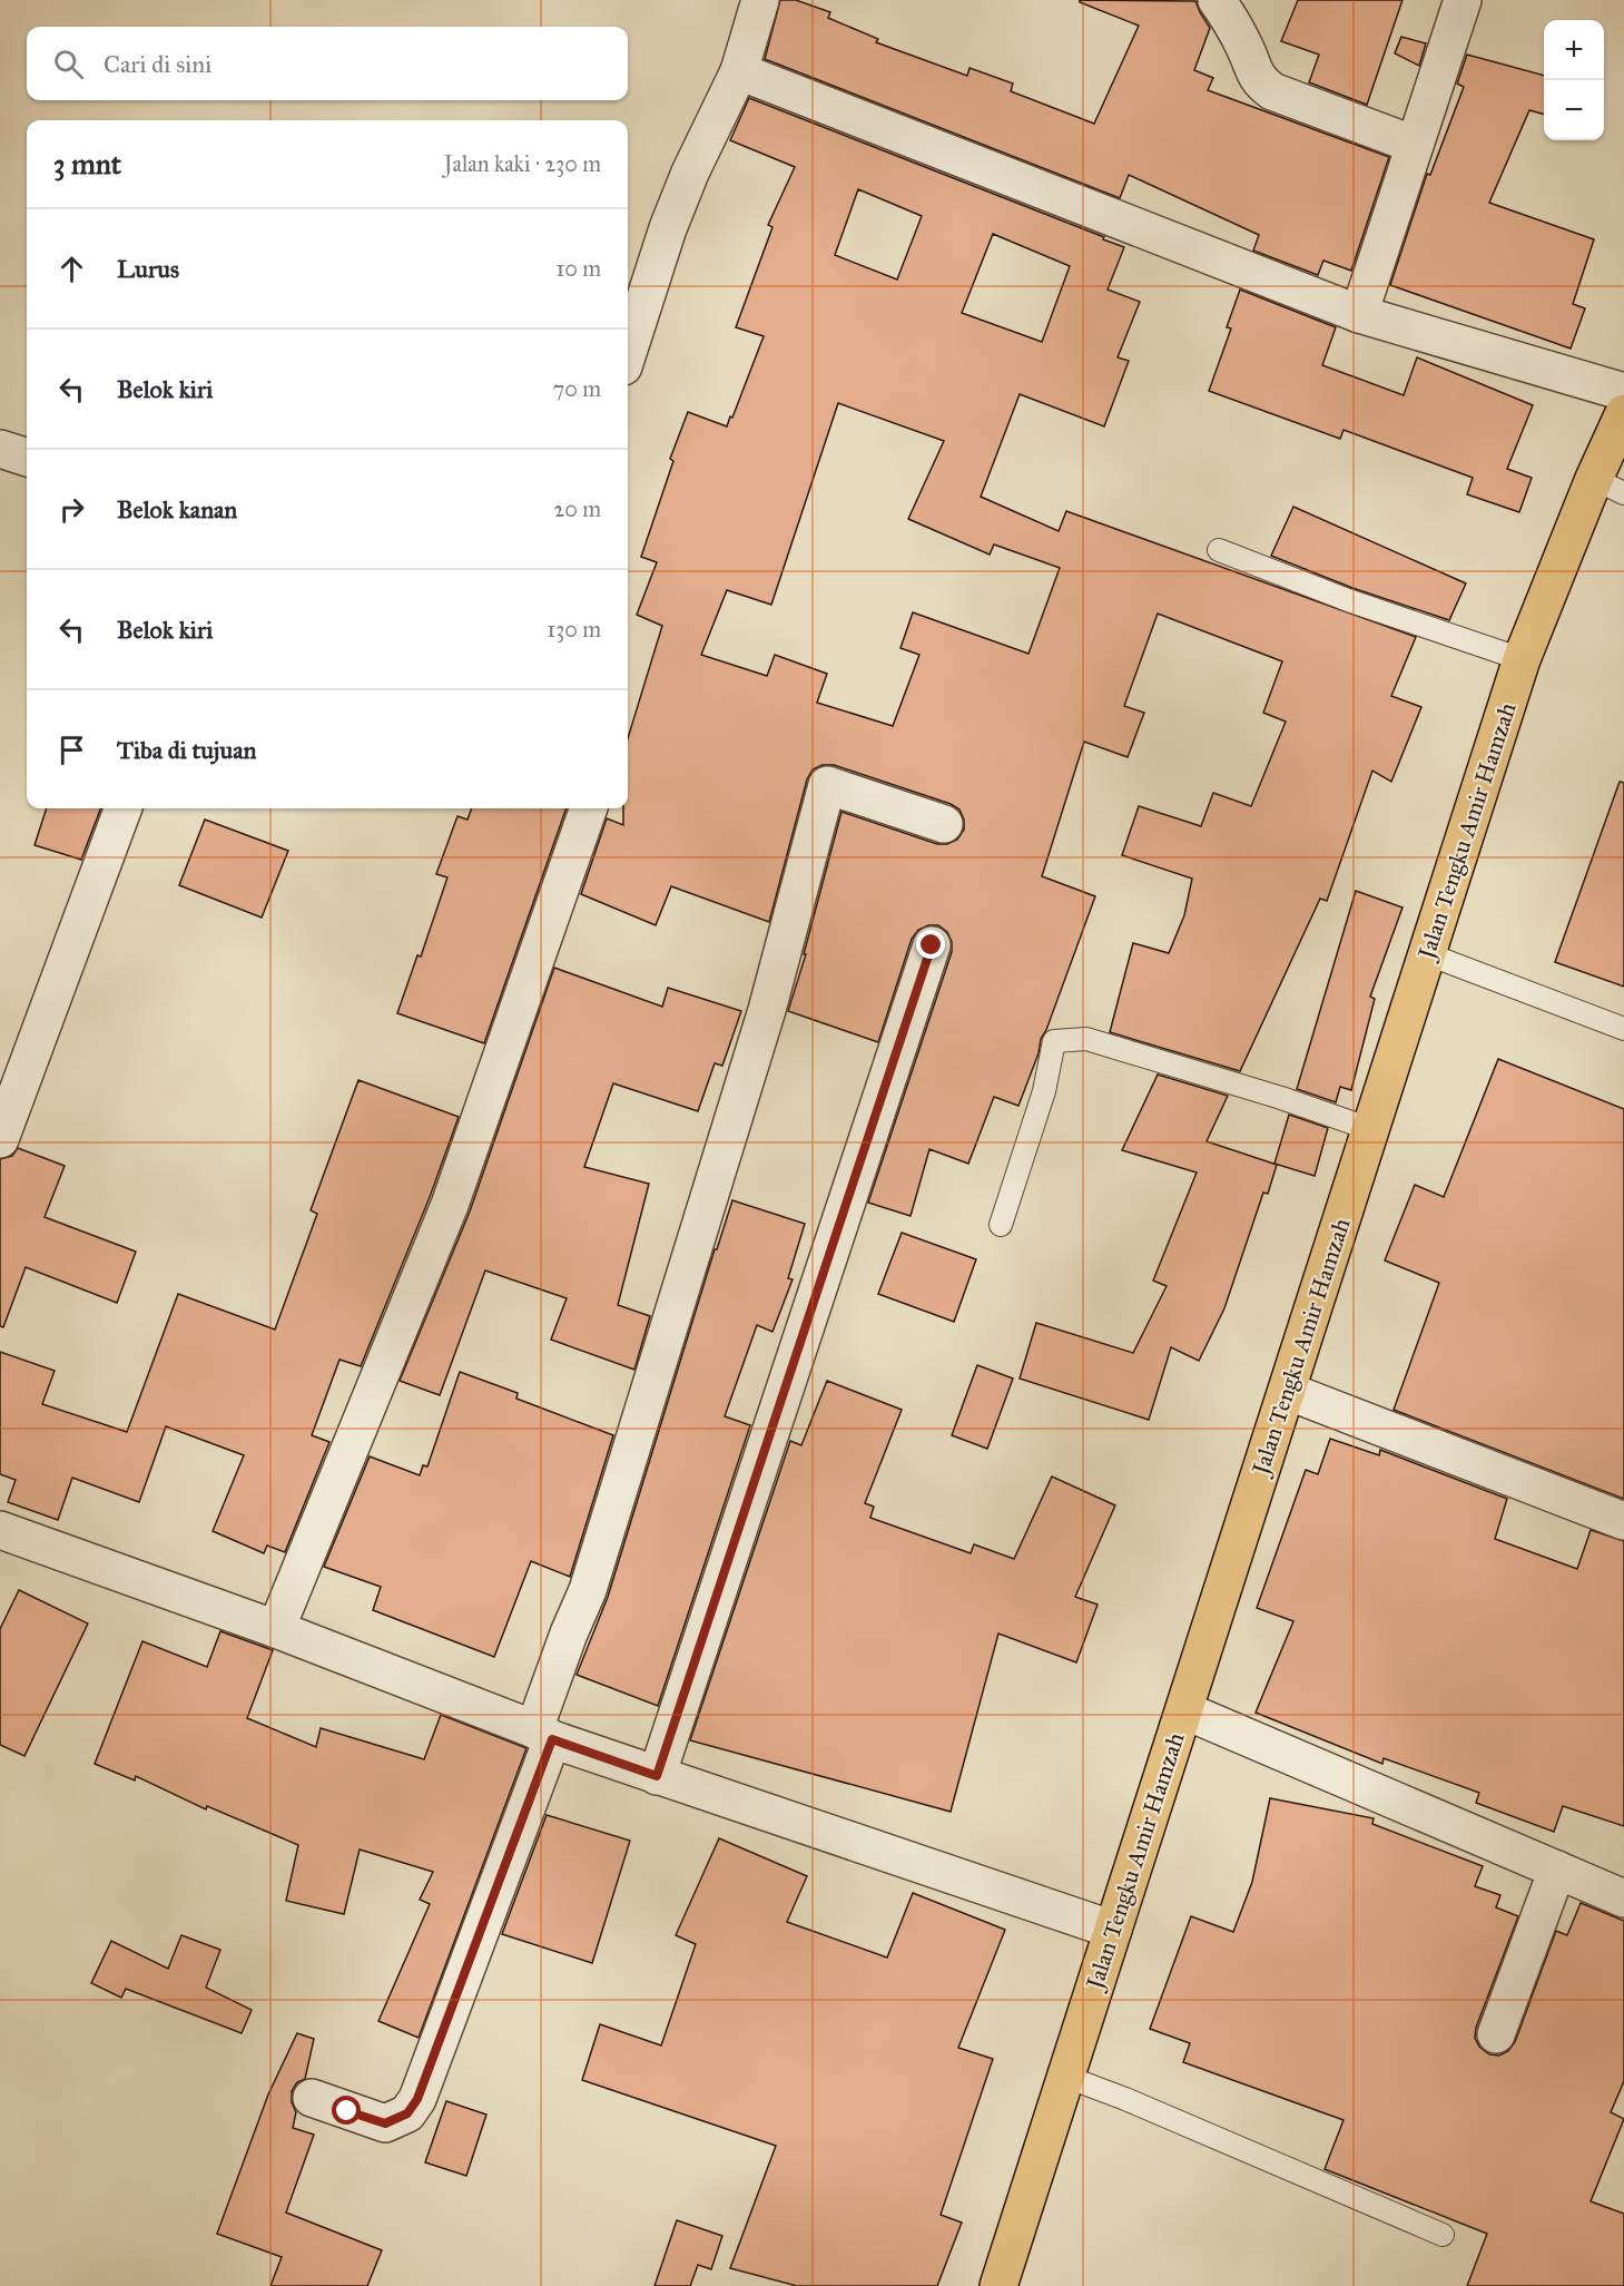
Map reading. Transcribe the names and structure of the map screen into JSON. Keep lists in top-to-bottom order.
{
  "streets": {
    "highway": ["Jalan Tengku Amir Hamzah"]
  },
  "page": {
    "map_buttons": ["+", "−"],
    "search": "Cari di sini",
    "heading": ["3 mnt", "Jalan kaki · 230 m"],
    "list": [
      ["Lurus", "10 m"],
      ["Belok kiri", "70 m"],
      ["Belok kanan", "20 m"],
      ["Belok kiri", "130 m"],
      "Tiba di tujuan"
    ]
  }
}
